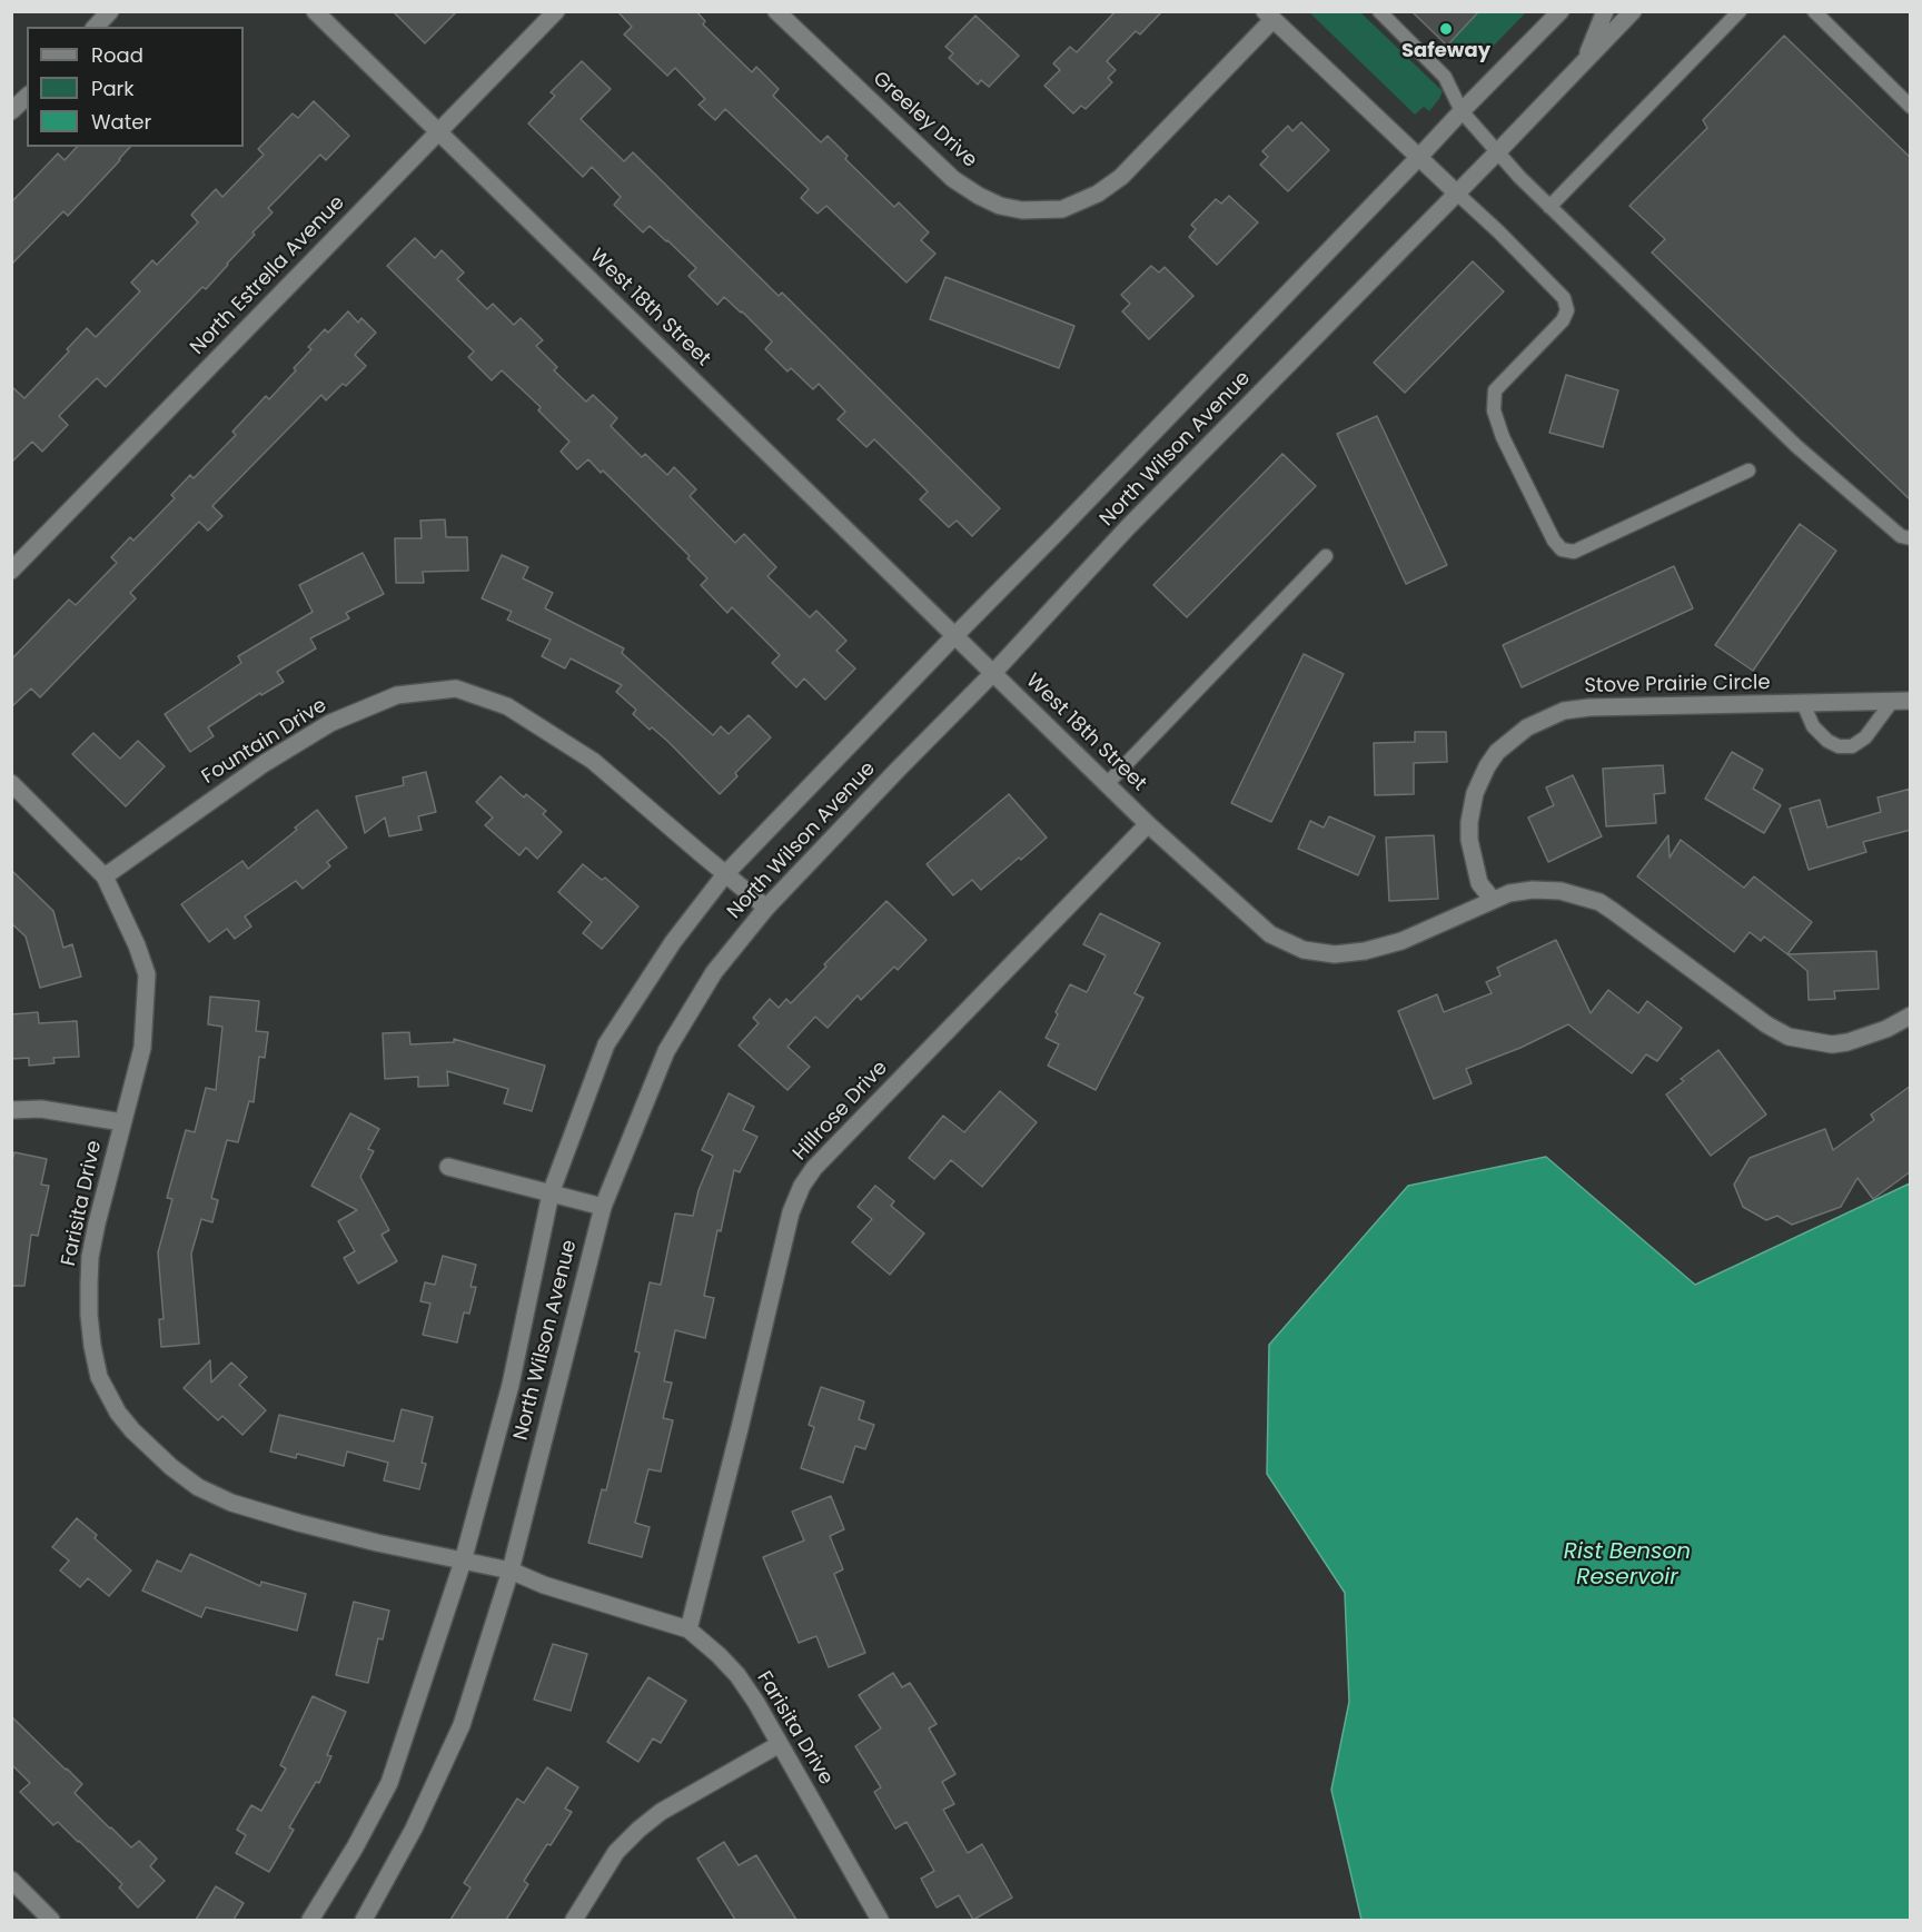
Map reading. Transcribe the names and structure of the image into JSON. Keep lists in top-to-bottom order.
{
  "streets": {
    "street": [
      "Greeley Drive",
      "North Estrella Avenue",
      "West 18th Street",
      "North Wilson Avenue",
      "Stove Prairie Circle",
      "Fountain Drive",
      "Hillrose Drive",
      "Farisita Drive"
    ]
  },
  "crossings": [
    ["North Estrella Avenue", "West 18th Street"],
    ["West 18th Street", "North Wilson Avenue"],
    ["West 18th Street", "Hillrose Drive"],
    ["North Wilson Avenue", "Fountain Drive"],
    ["North Wilson Avenue", "Farisita Drive"],
    ["Fountain Drive", "Farisita Drive"],
    ["Hillrose Drive", "Farisita Drive"]
  ],
  "water": ["Rist Benson Reservoir"],
  "places": ["Safeway"],
  "legend": ["Road", "Park", "Water"]
}
